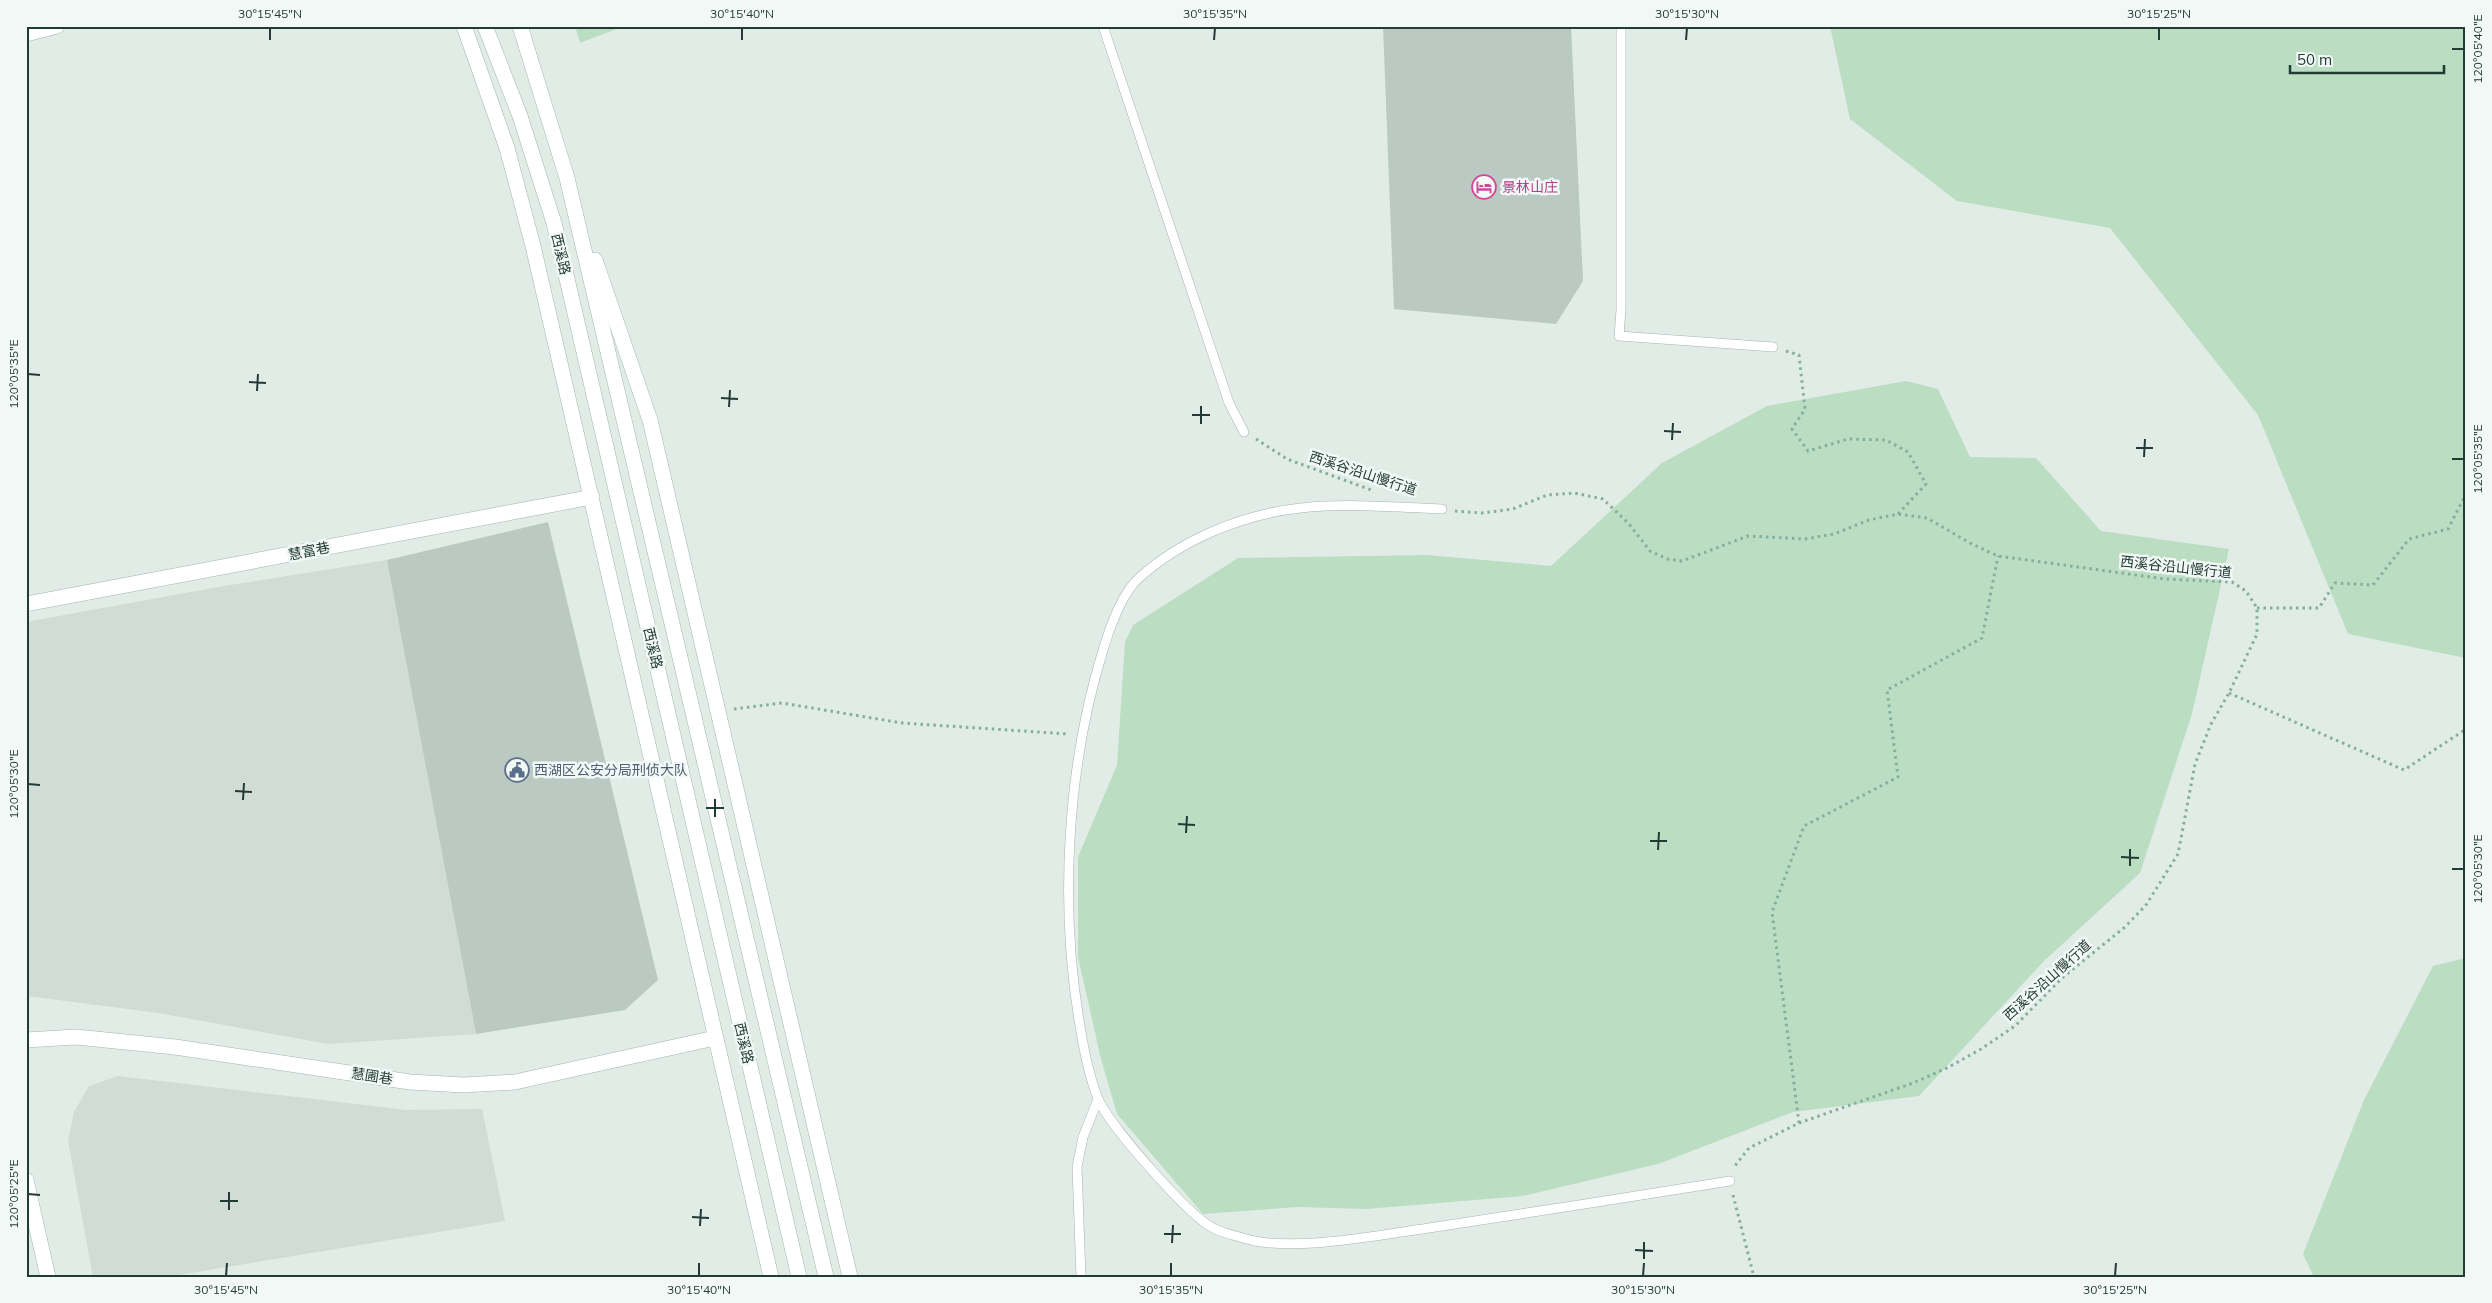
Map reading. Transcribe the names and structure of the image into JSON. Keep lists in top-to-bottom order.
{
  "streets": {
    "street": ["西溪路", "慧富巷", "慧圃巷"],
    "path": ["西溪谷沿山慢行道"]
  },
  "crossings": [
    ["西溪路", "慧富巷"],
    ["西溪路", "慧圃巷"]
  ],
  "places": {
    "hotel": ["景林山庄"],
    "public building": ["西湖区公安分局刑侦大队"]
  },
  "scale_bar": "50 m",
  "coordinates": [
    "30°15'45\"N",
    "30°15'40\"N",
    "30°15'35\"N",
    "30°15'30\"N",
    "30°15'25\"N",
    "120°05'40\"E",
    "120°05'35\"E",
    "120°05'30\"E",
    "120°05'25\"E"
  ]
}
